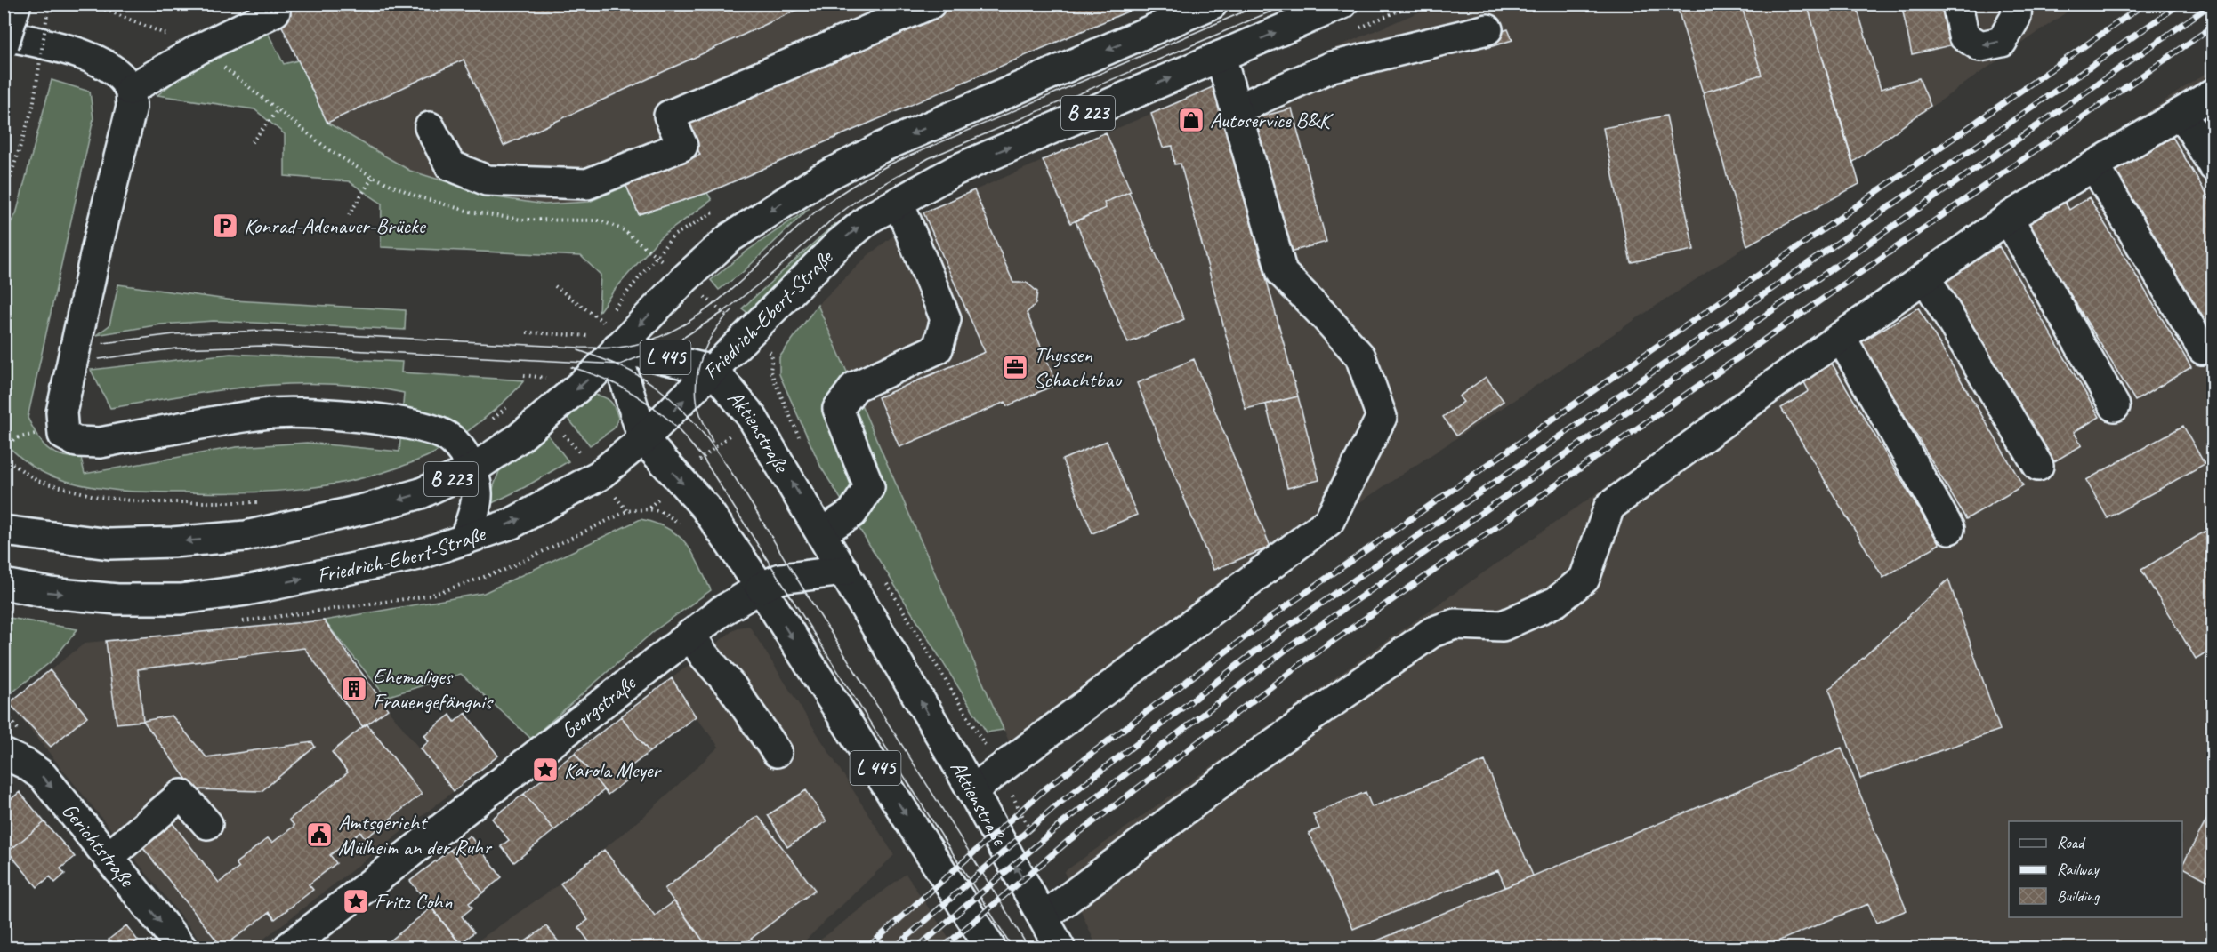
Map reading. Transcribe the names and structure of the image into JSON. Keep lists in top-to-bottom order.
{
  "streets": {
    "main road": [
      "B 223",
      "Friedrich-Ebert-Straße",
      "L 445",
      "Aktienstraße",
      "Georgstraße",
      "Gerichtstraße"
    ]
  },
  "crossings": [
    ["B 223", "L 445"],
    ["B 223", "Aktienstraße"],
    ["Friedrich-Ebert-Straße", "L 445"],
    ["Friedrich-Ebert-Straße", "Aktienstraße"],
    ["L 445", "Aktienstraße"],
    ["L 445", "Georgstraße"],
    ["Aktienstraße", "Georgstraße"]
  ],
  "one_way": ["Gerichtstraße"],
  "places": {
    "shop": ["Autoservice B&K"],
    "parking": ["Konrad-Adenauer-Brücke"],
    "office": ["Thyssen Schachtbau"],
    "building": ["Ehemaliges Frauengefängnis"],
    "place": ["Karola Meyer", "Fritz Cohn"],
    "public building": ["Amtsgericht Mülheim an der Ruhr"]
  },
  "legend": ["Road", "Railway", "Building"]
}
